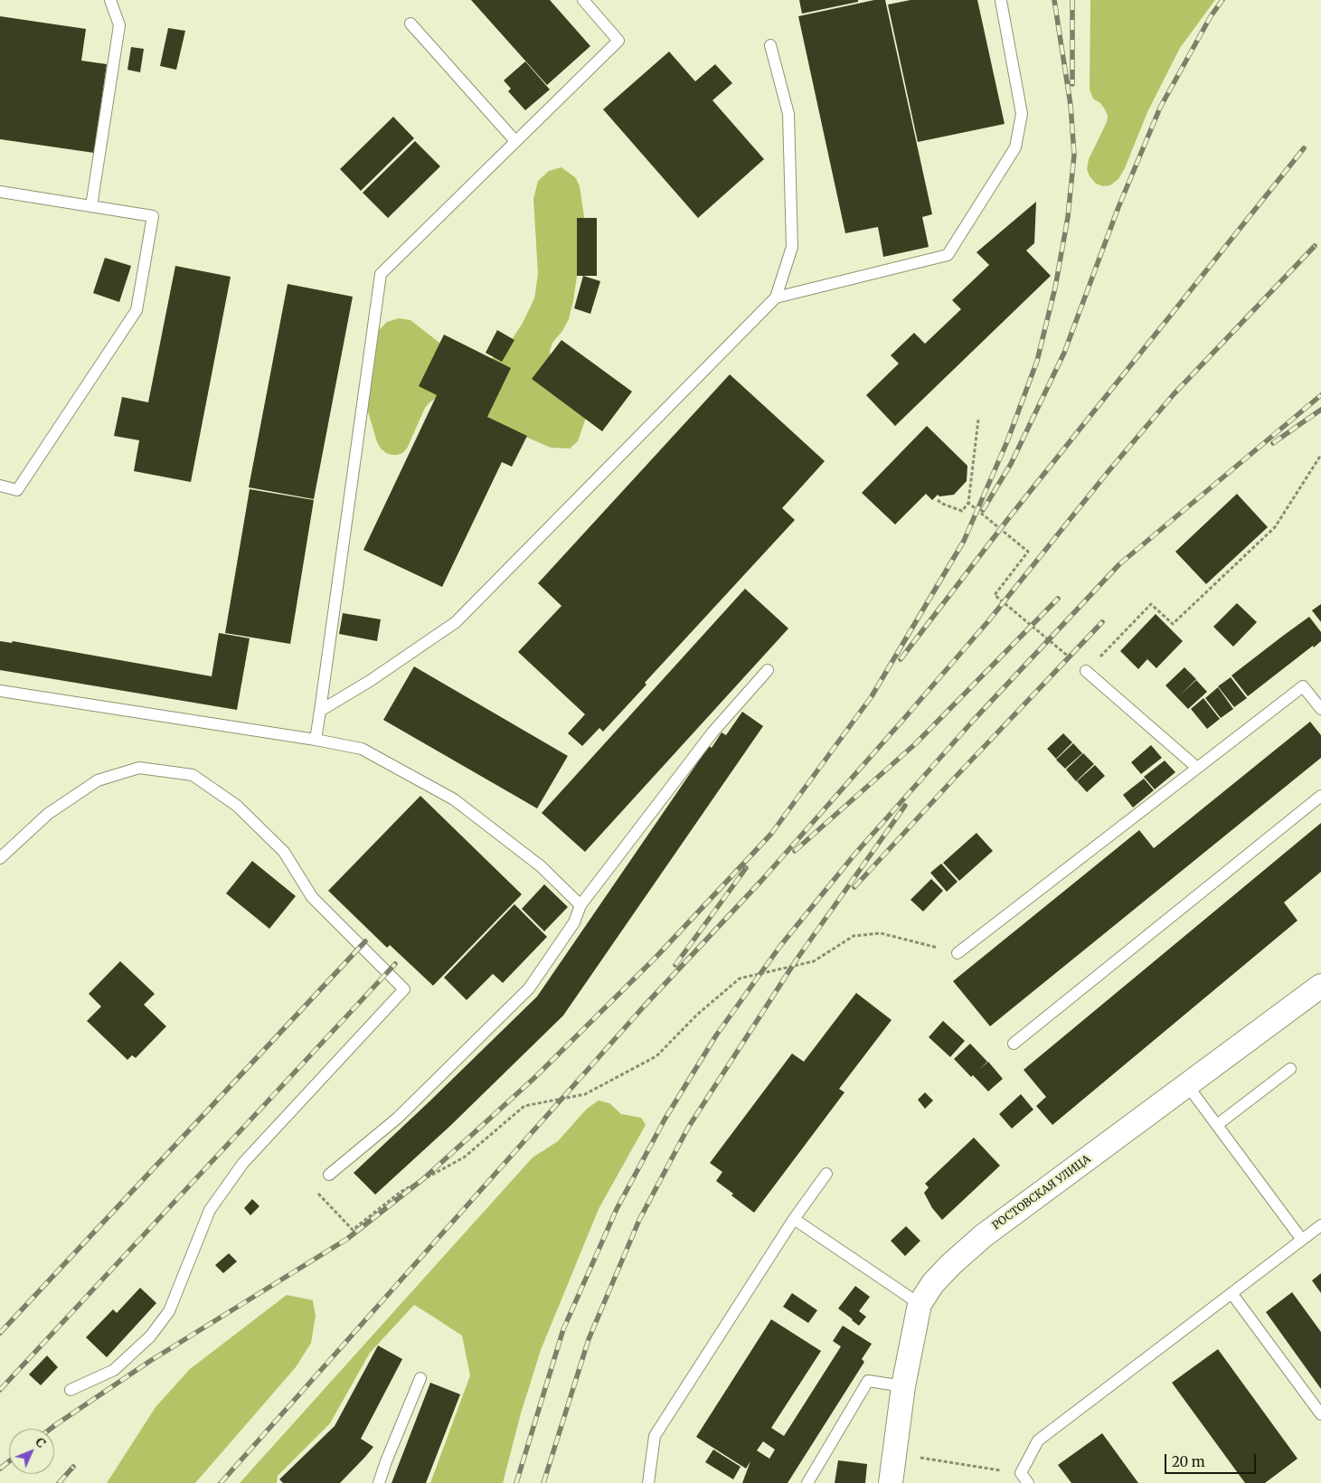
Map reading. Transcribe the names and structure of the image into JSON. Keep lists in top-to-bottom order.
{
  "streets": {
    "street": ["РОСТОВСКАЯ УЛИЦА"]
  },
  "scale_bar": "20 m",
  "north": "top right"
}
